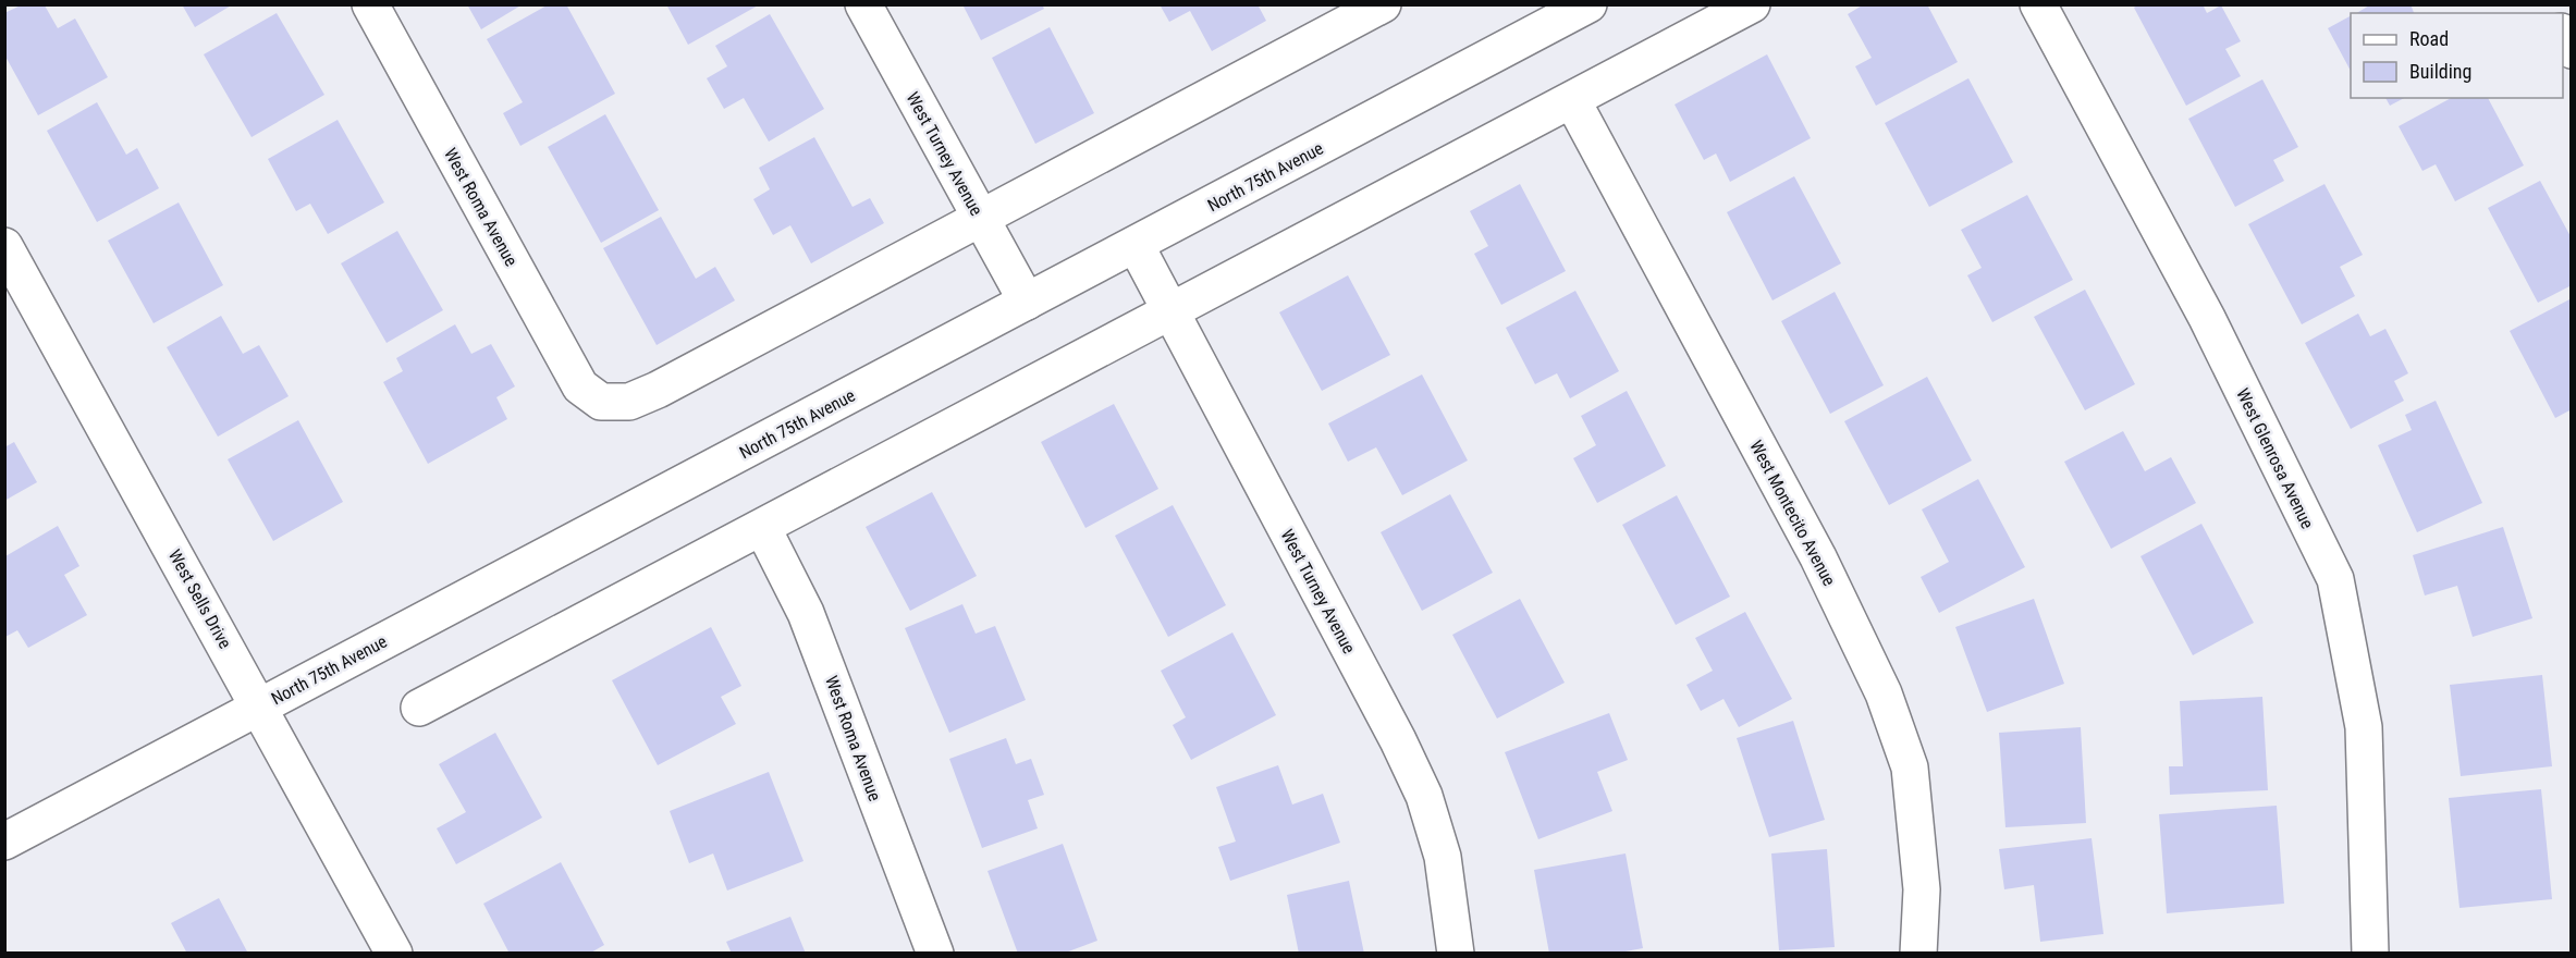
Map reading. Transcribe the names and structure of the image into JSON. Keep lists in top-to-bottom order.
{
  "streets": {
    "street": [
      "West Turney Avenue",
      "North 75th Avenue",
      "West Roma Avenue",
      "West Glenrosa Avenue",
      "West Montecito Avenue",
      "West Sells Drive"
    ]
  },
  "crossings": [
    ["West Turney Avenue", "North 75th Avenue"],
    ["West Turney Avenue", "West Roma Avenue"],
    ["North 75th Avenue", "West Sells Drive"]
  ],
  "legend": ["Road", "Building"]
}
